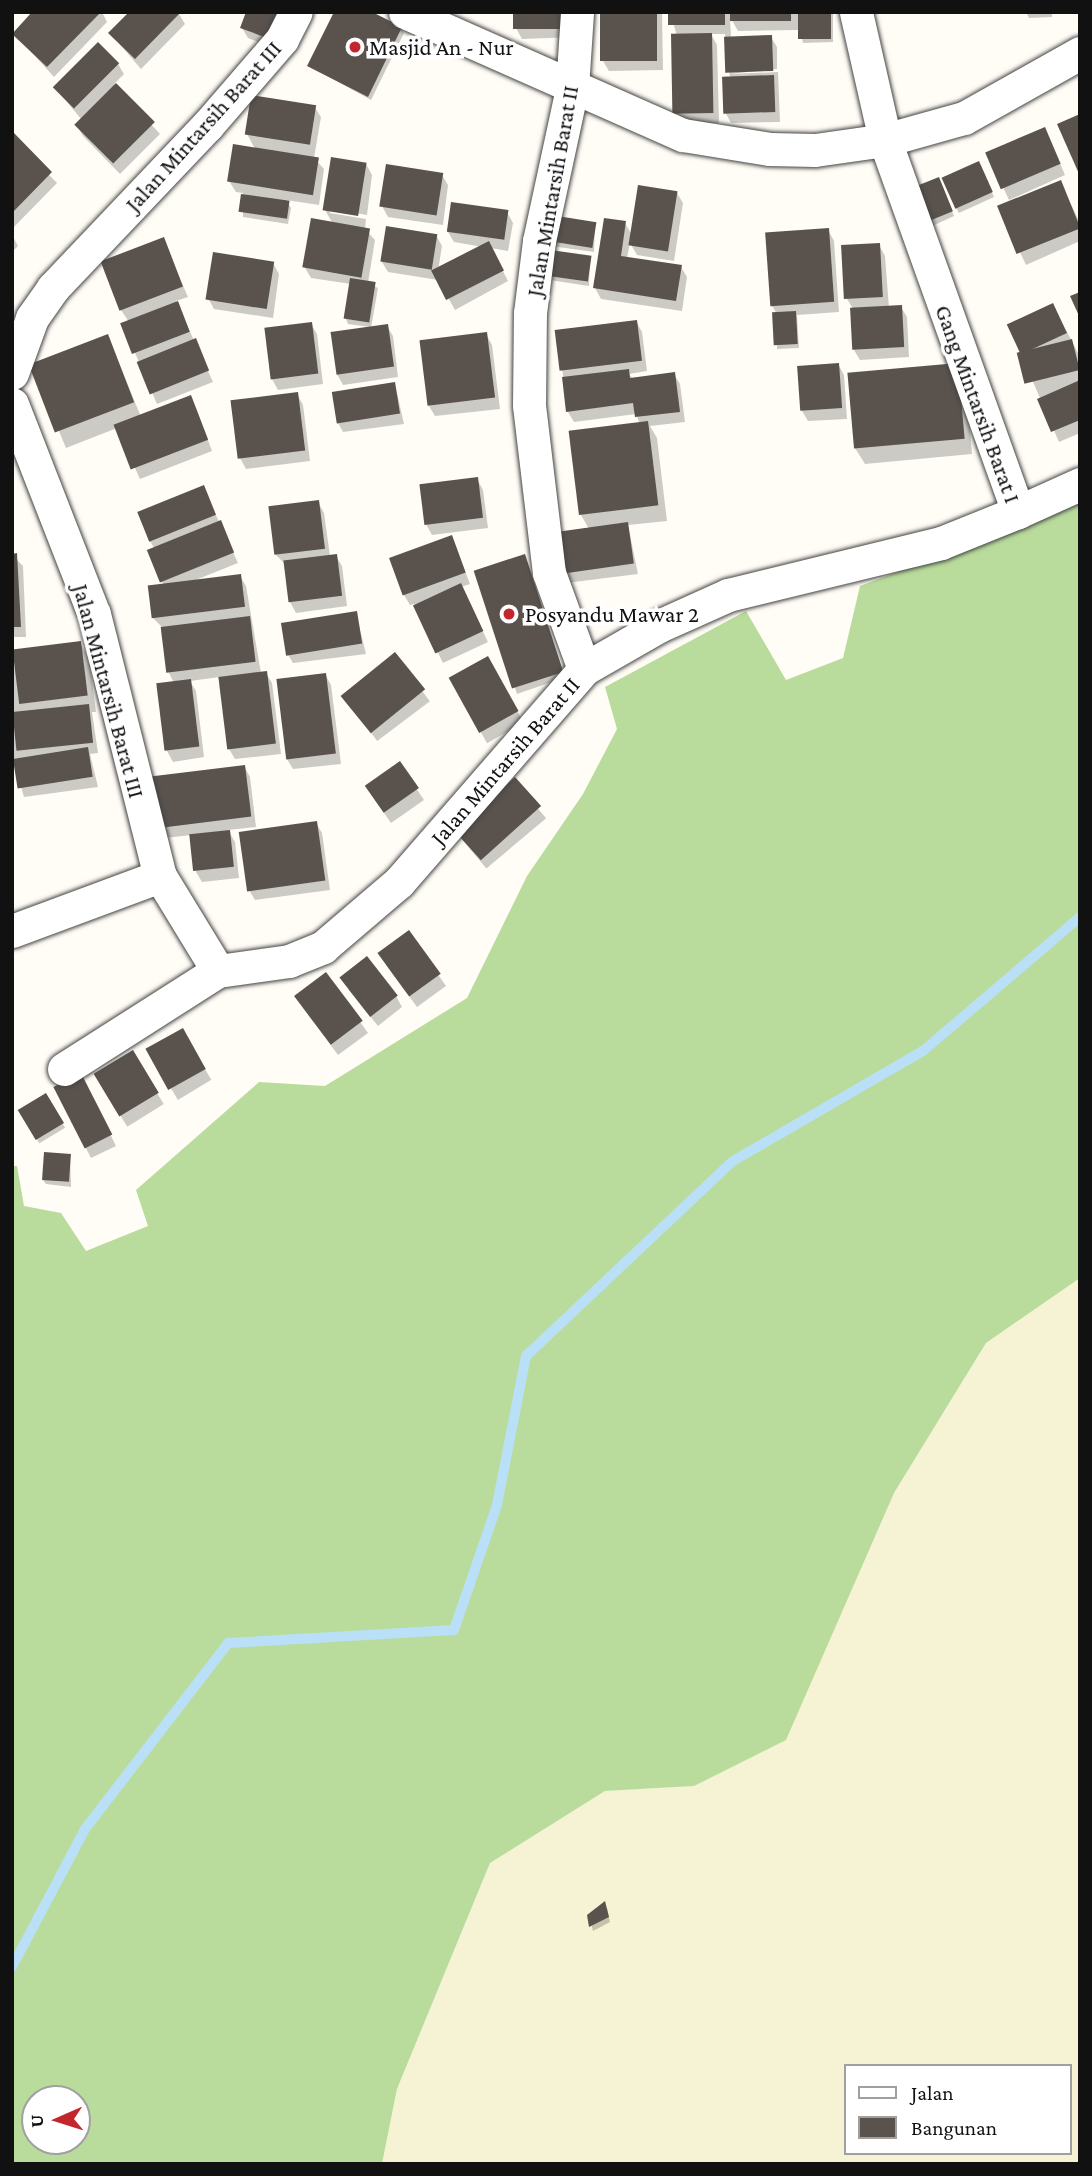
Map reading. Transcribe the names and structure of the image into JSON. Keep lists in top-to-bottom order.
{
  "streets": {
    "street": ["Jalan Mintarsih Barat III", "Jalan Mintarsih Barat II", "Gang Mintarsih Barat I"]
  },
  "crossings": [
    ["Jalan Mintarsih Barat III", "Jalan Mintarsih Barat II"],
    ["Jalan Mintarsih Barat II", "Gang Mintarsih Barat I"]
  ],
  "places": ["Masjid An - Nur", "Posyandu Mawar 2"],
  "legend": ["Jalan", "Bangunan"],
  "north": "left"
}
